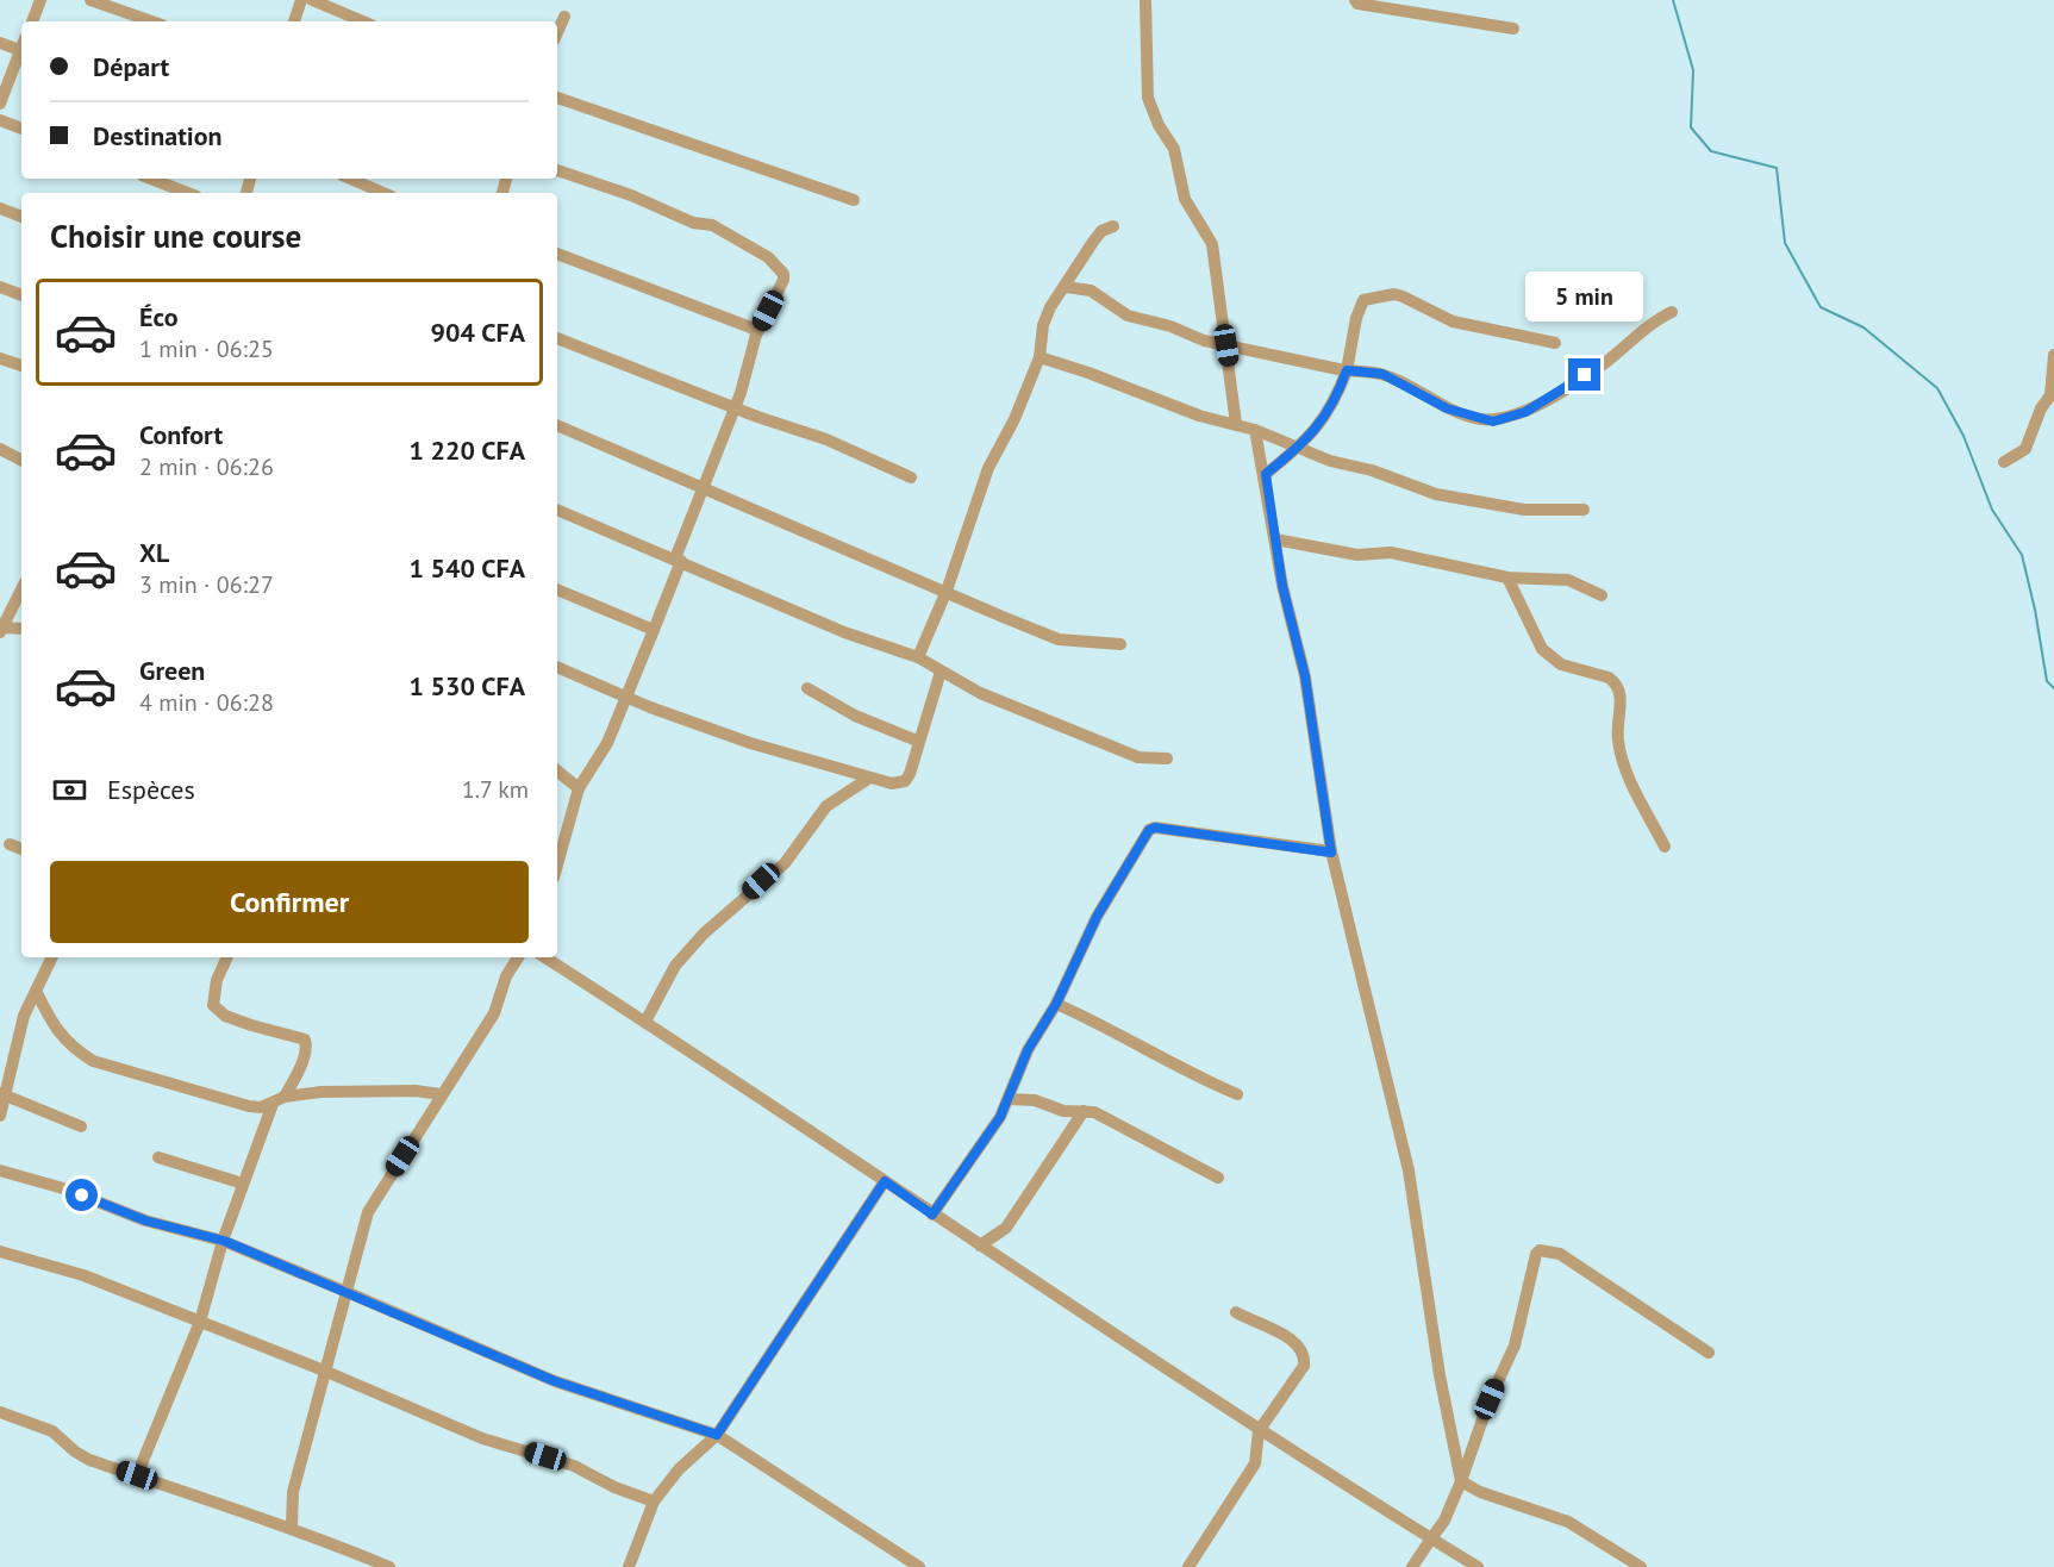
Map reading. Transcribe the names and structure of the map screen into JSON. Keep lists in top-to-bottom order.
{
  "page": {
    "banner": ["Départ", "Destination"],
    "heading": "Choisir une course",
    "bubble": "5 min",
    "list": [
      {
        "name": "Éco",
        "note": "1 min · 06:25",
        "value": "904 CFA"
      },
      {
        "name": "Confort",
        "note": "2 min · 06:26",
        "value": "1 220 CFA"
      },
      {
        "name": "XL",
        "note": "3 min · 06:27",
        "value": "1 540 CFA"
      },
      {
        "name": "Green",
        "note": "4 min · 06:28",
        "value": "1 530 CFA"
      }
    ],
    "pay": ["Espèces", "1.7 km"],
    "buttons": "Confirmer"
  }
}
